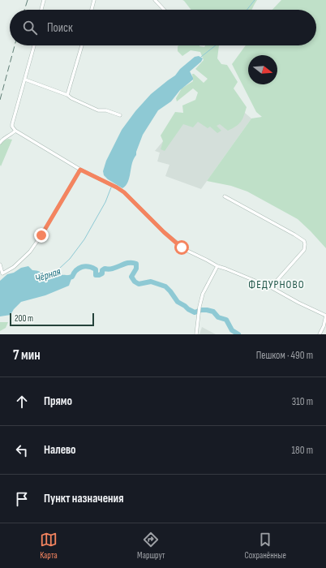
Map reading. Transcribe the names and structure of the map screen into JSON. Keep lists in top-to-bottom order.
{
  "districts": ["ФЕДУРНОВО"],
  "water": ["Чёрная"],
  "scale_bar": "200 m",
  "north": "right",
  "page": {
    "search": "Поиск",
    "scale": "200 m",
    "heading": ["7 мин", "Пешком · 490 m"],
    "list": [
      ["Прямо", "310 m"],
      ["Налево", "180 m"],
      "Пункт назначения"
    ],
    "nav": ["Карта", "Маршрут", "Сохранённые"]
  }
}
